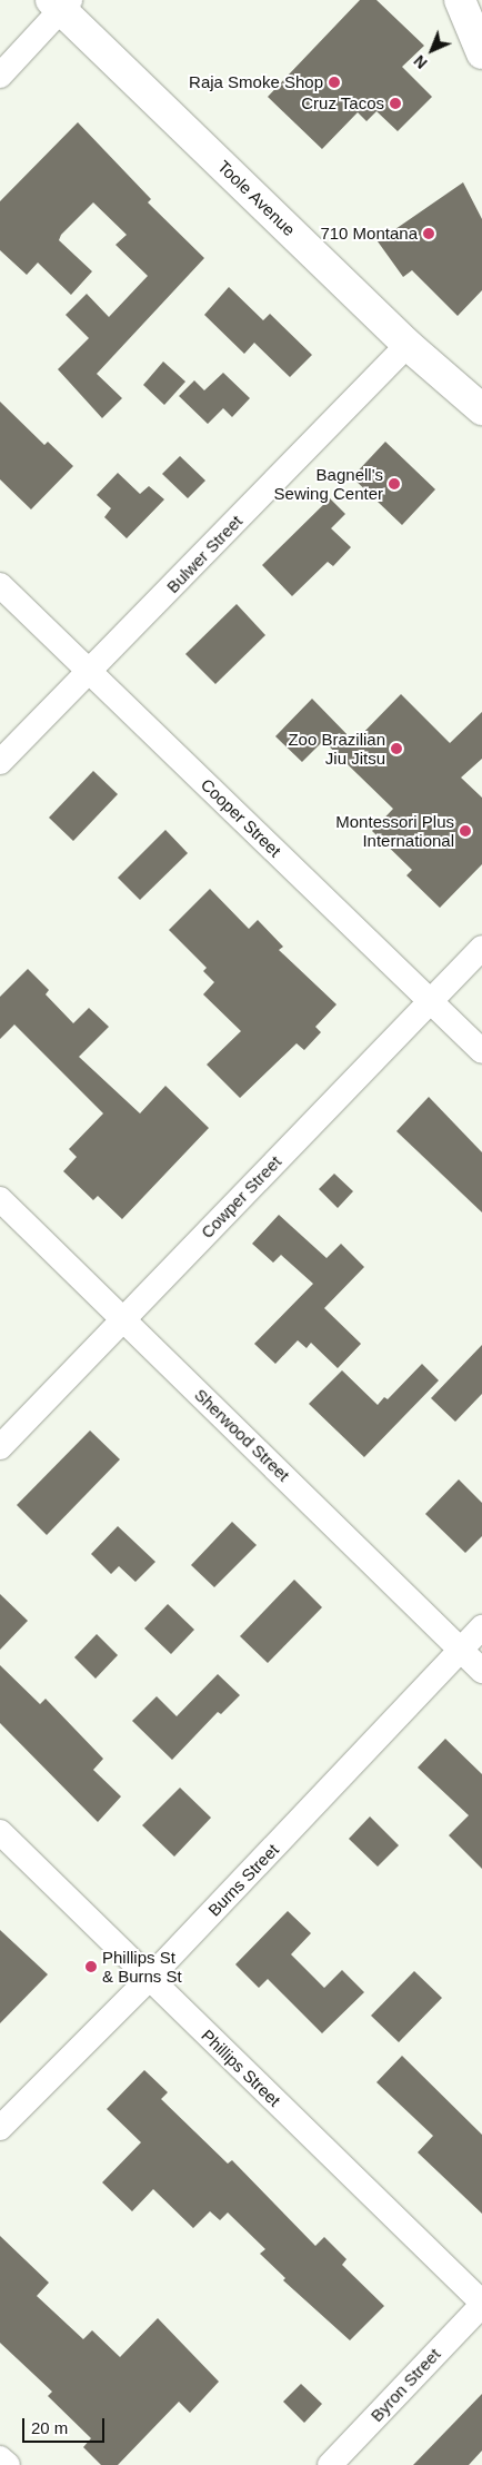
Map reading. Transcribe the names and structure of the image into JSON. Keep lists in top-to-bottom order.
{
  "streets": {
    "main road": ["Toole Avenue"],
    "street": [
      "Bulwer Street",
      "Cooper Street",
      "Cowper Street",
      "Sherwood Street",
      "Burns Street",
      "Phillips Street",
      "Byron Street"
    ]
  },
  "crossings": [
    ["Toole Avenue", "Bulwer Street"],
    ["Bulwer Street", "Cooper Street"],
    ["Cooper Street", "Cowper Street"],
    ["Cowper Street", "Sherwood Street"],
    ["Sherwood Street", "Burns Street"],
    ["Burns Street", "Phillips Street"],
    ["Phillips Street", "Byron Street"]
  ],
  "places": [
    "Raja Smoke Shop",
    "Cruz Tacos",
    "710 Montana",
    "Bagnell's Sewing Center",
    "Zoo Brazilian Jiu Jitsu",
    "Montessori Plus International",
    "Phillips St & Burns St"
  ],
  "scale_bar": "20 m",
  "north": "bottom left"
}
